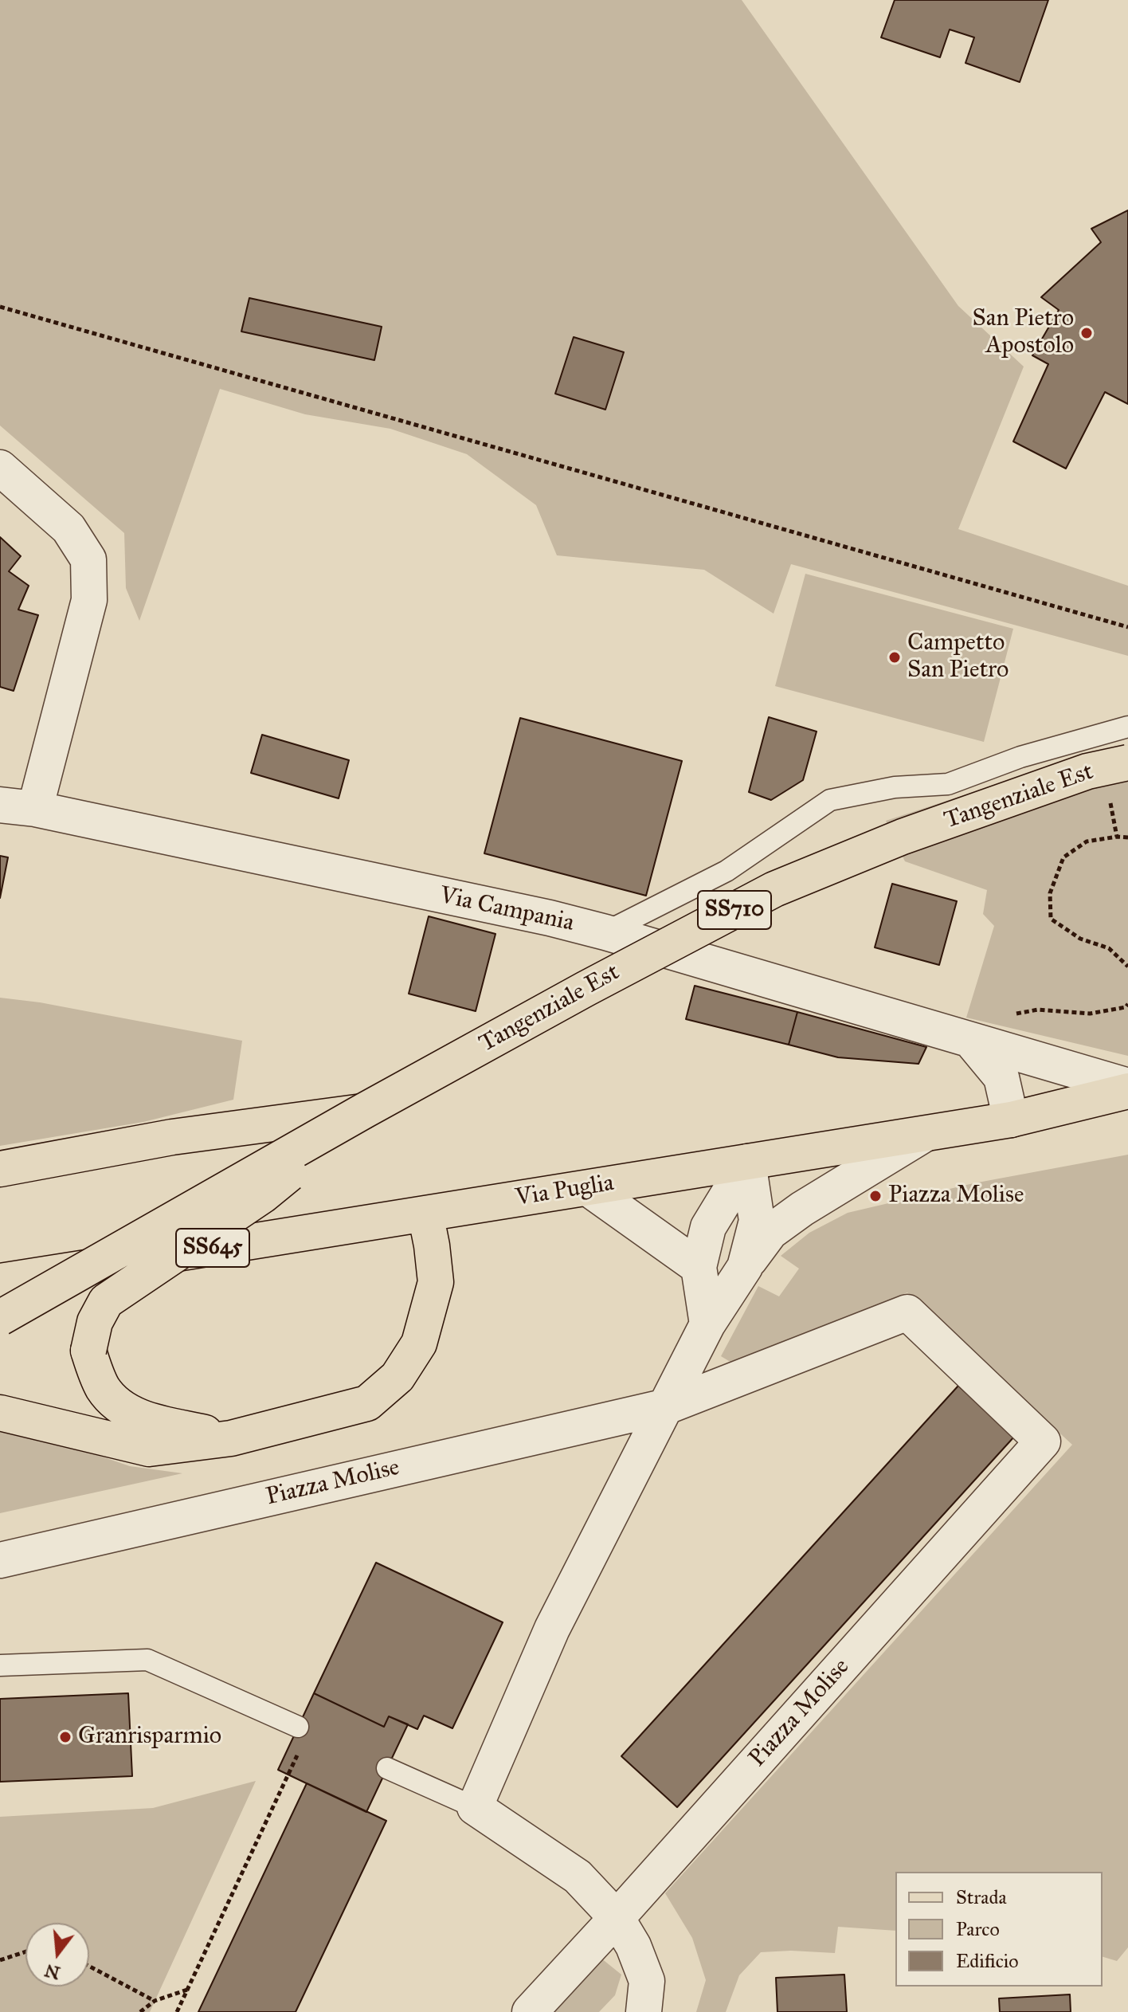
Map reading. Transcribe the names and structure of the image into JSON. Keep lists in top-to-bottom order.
{
  "streets": {
    "main road": [
      "Tangenziale Est",
      "SS710",
      "Via Puglia",
      "SS645"
    ],
    "street": ["Via Campania", "Piazza Molise"]
  },
  "places": [
    "San Pietro Apostolo",
    "Campetto San Pietro",
    "Piazza Molise",
    "Granrisparmio"
  ],
  "legend": ["Strada", "Parco", "Edificio"],
  "north": "bottom"
}
